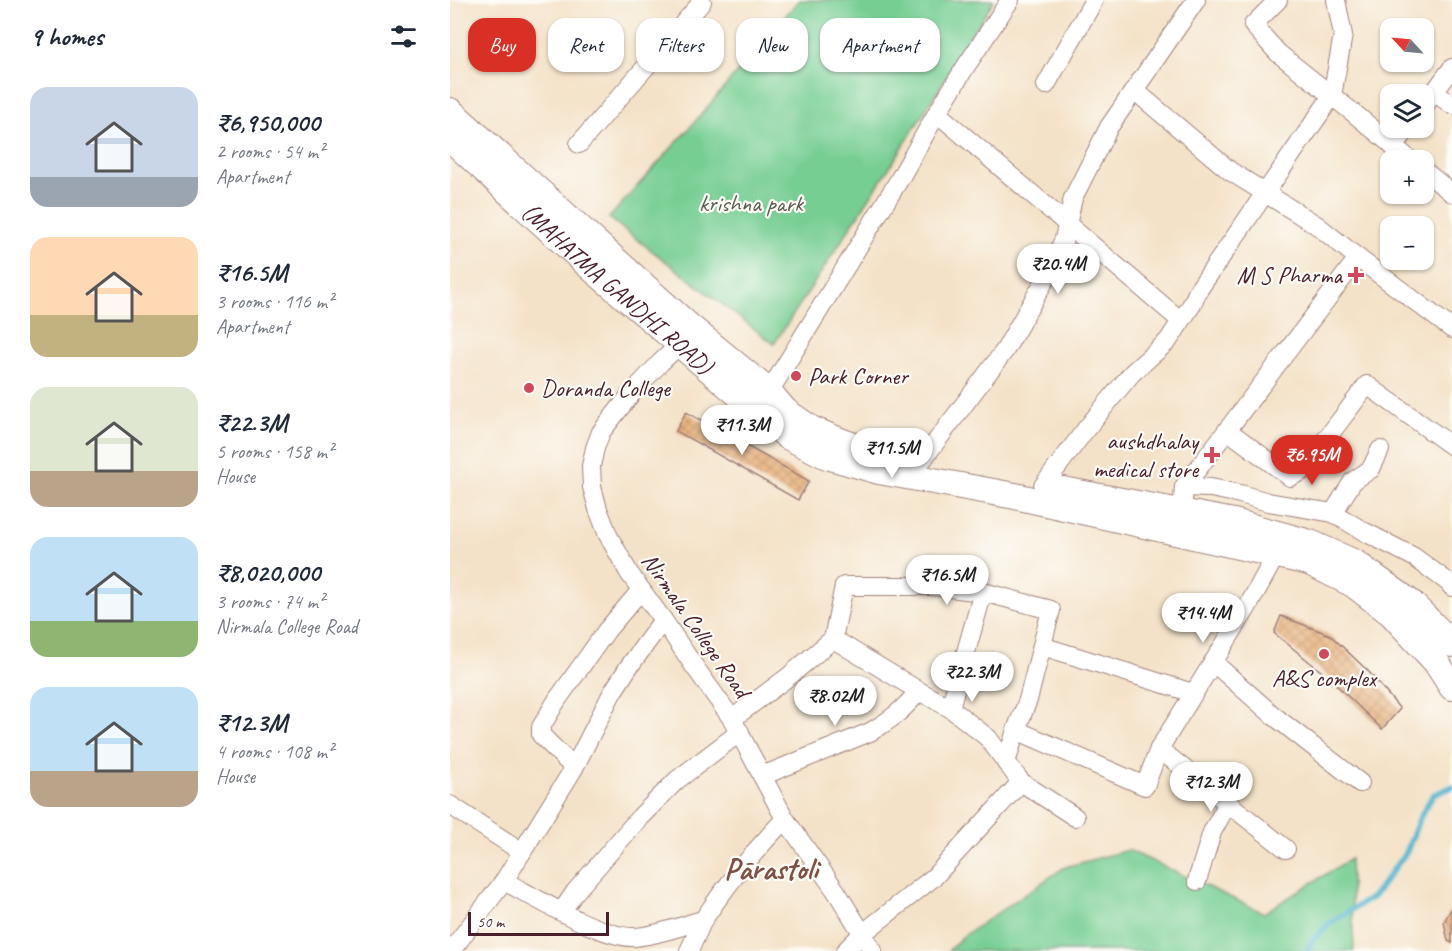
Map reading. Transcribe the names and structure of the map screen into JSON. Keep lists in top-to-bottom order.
{
  "streets": {
    "main road": ["(MAHATMA GANDHI ROAD)"],
    "street": ["Nirmala College Road"]
  },
  "crossings": [
    ["(MAHATMA GANDHI ROAD)", "Nirmala College Road"]
  ],
  "districts": ["Pārastoli"],
  "parks": ["krishna park"],
  "places": {
    "health": ["M S Pharma", "aushdhalay medical store"],
    "other": ["Park Corner", "Doranda College", "A&S complex"]
  },
  "scale_bar": "50 m",
  "north": "top left",
  "page": {
    "heading": "9 homes",
    "map_buttons": ["+", "−"],
    "chip": [
      "Buy",
      "Rent",
      "Filters",
      "New",
      "Apartment"
    ],
    "list": [
      {
        "name": "₹6,950,000",
        "note": "2 rooms · 54 m² · Apartment"
      },
      {
        "name": "₹16.5M",
        "note": "3 rooms · 116 m² · Apartment"
      },
      {
        "name": "₹22.3M",
        "note": "5 rooms · 158 m² · House"
      },
      {
        "name": "₹8,020,000",
        "note": "3 rooms · 74 m² · Nirmala College Road"
      },
      {
        "name": "₹12.3M",
        "note": "4 rooms · 108 m² · House"
      }
    ],
    "price": [
      "₹20.4M",
      "₹11.3M",
      "₹11.5M",
      "₹6.95M",
      "₹16.5M",
      "₹14.4M",
      "₹22.3M",
      "₹8.02M",
      "₹12.3M"
    ],
    "scale": "50 m"
  }
}
